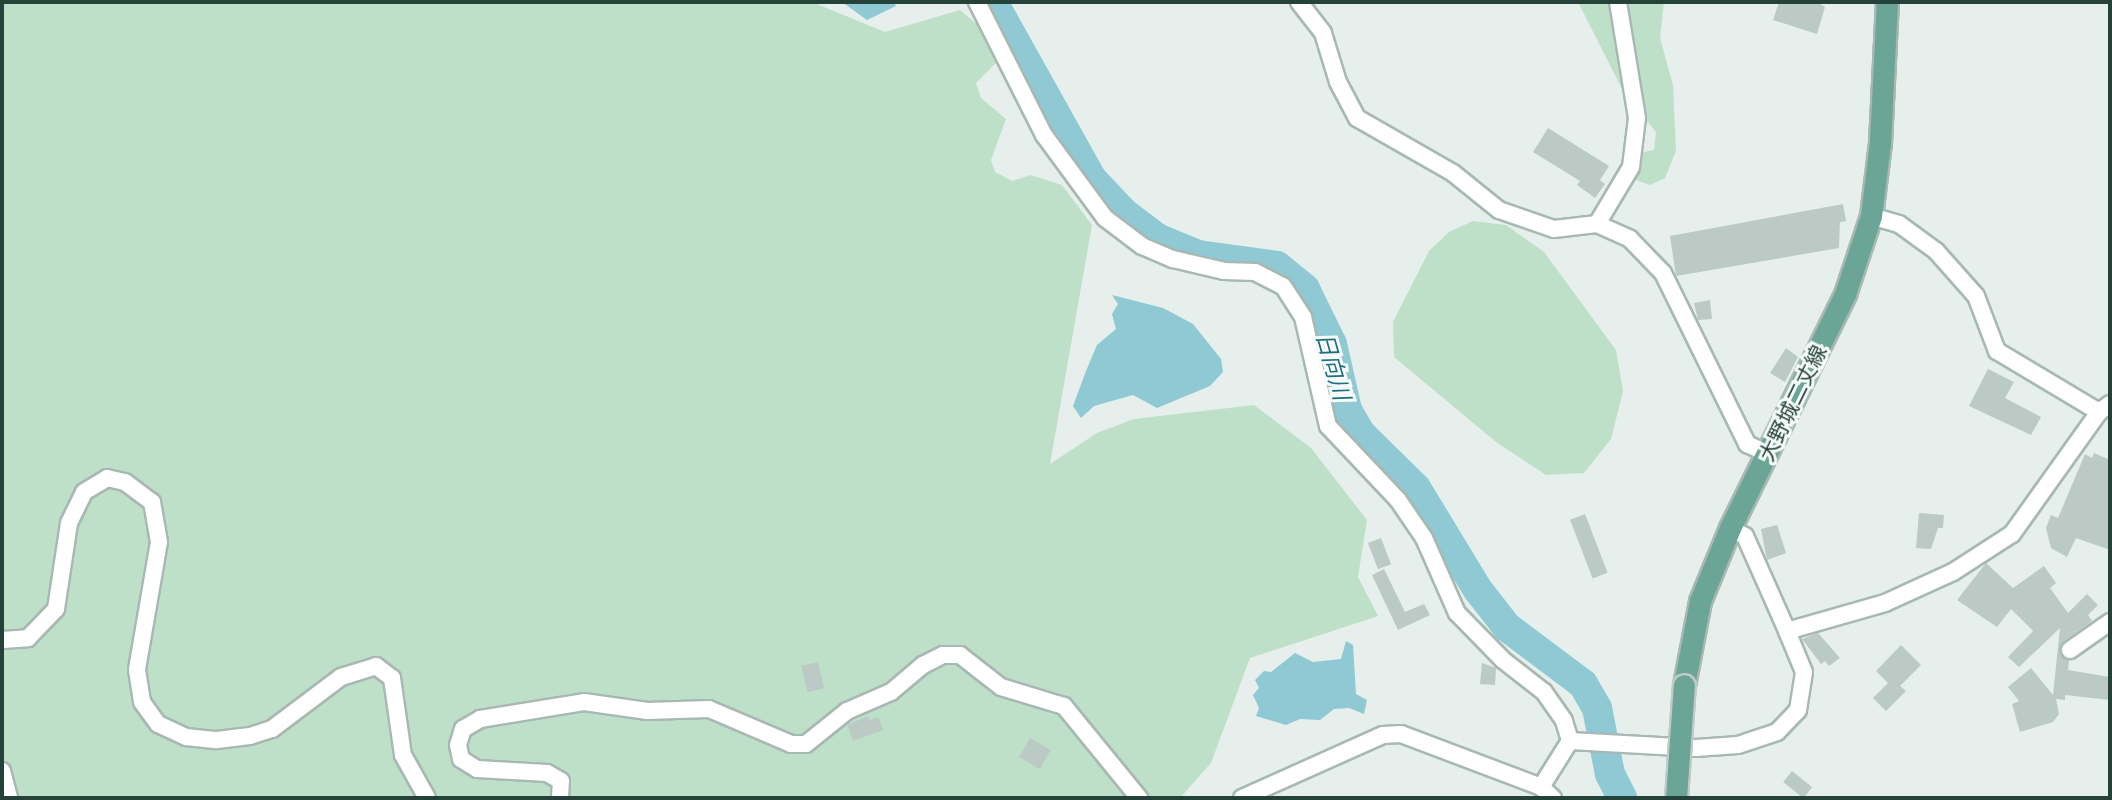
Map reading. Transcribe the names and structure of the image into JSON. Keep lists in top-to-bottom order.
{
  "streets": {
    "main road": ["大野城二丈線"]
  },
  "water": ["日向川"]
}
